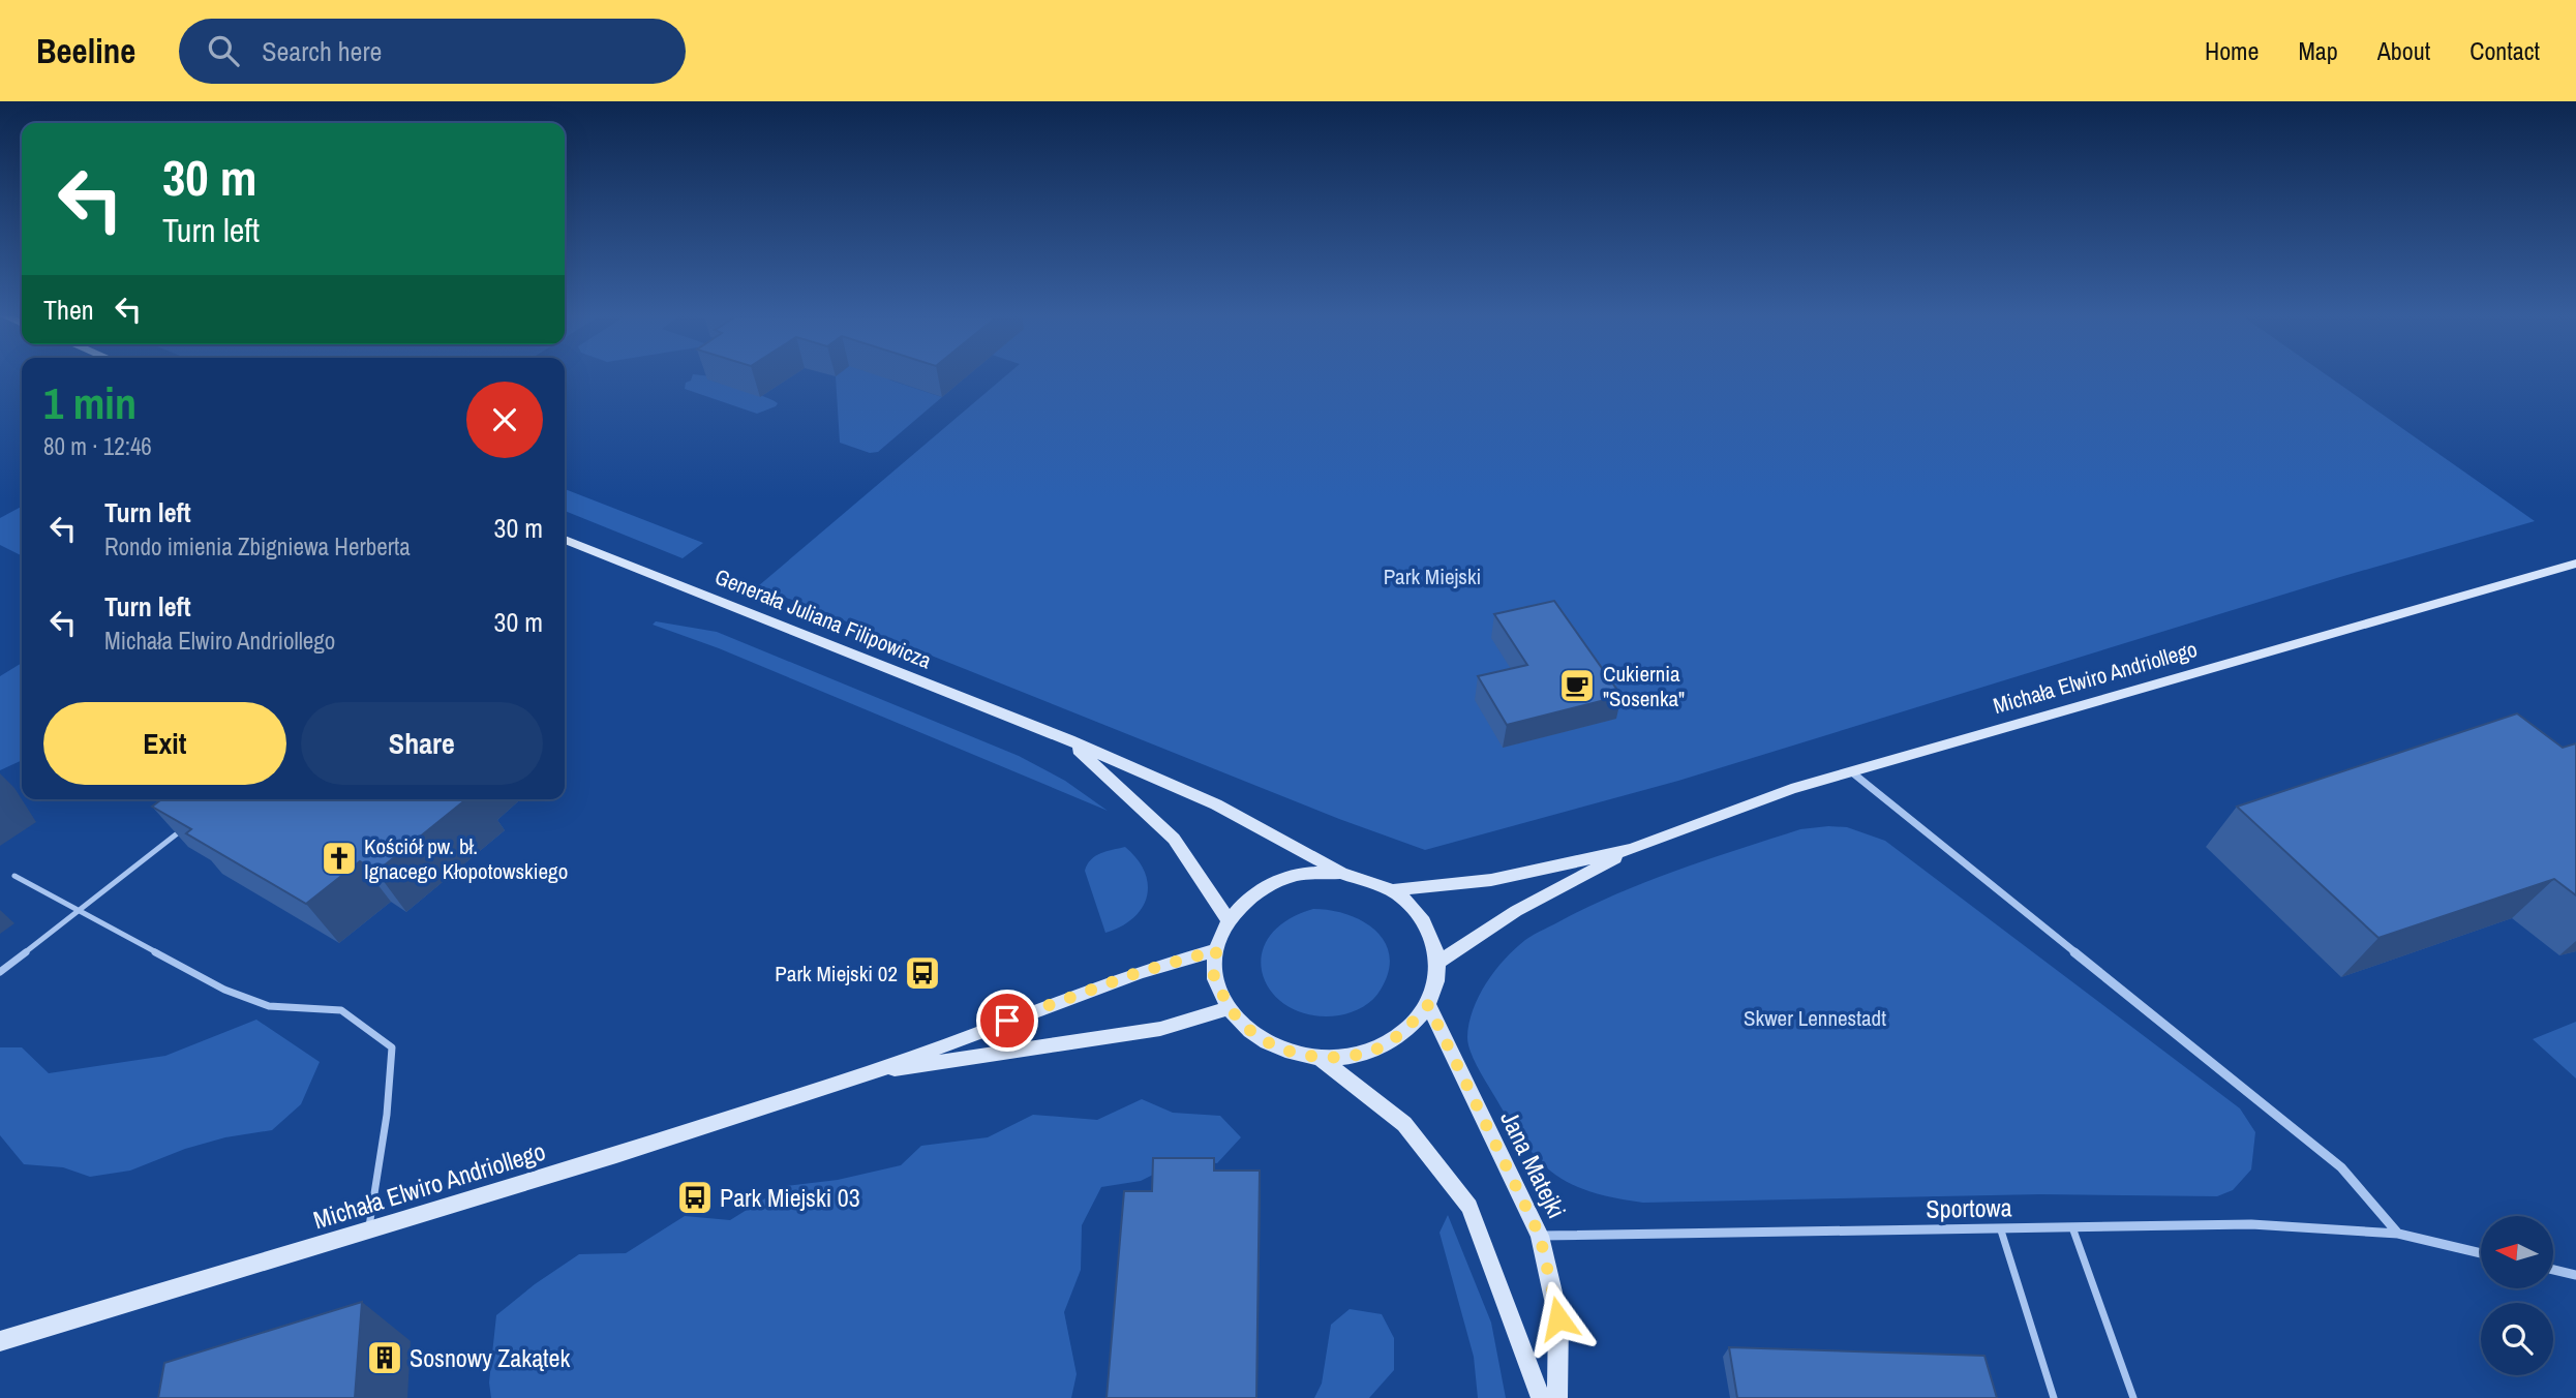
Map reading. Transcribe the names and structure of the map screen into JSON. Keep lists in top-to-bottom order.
{
  "streets": {
    "street": [
      "Generała Juliana Filipowicza",
      "Michała Elwiro Andriollego",
      "Jana Matejki",
      "Sportowa"
    ]
  },
  "crossings": [
    ["Generała Juliana Filipowicza", "Michała Elwiro Andriollego"],
    ["Generała Juliana Filipowicza", "Jana Matejki"],
    ["Michała Elwiro Andriollego", "Jana Matejki"],
    ["Jana Matejki", "Sportowa"]
  ],
  "parks": ["Park Miejski", "Skwer Lennestadt"],
  "places": {
    "cafe": ["Cukiernia \"Sosenka\""],
    "church": ["Kościół pw. bł. Ignacego Kłopotowskiego"],
    "bus stop": ["Park Miejski 02", "Park Miejski 03"],
    "building": ["Sosnowy Zakątek"]
  },
  "north": "left",
  "page": {
    "header": "Beeline",
    "search": "Search here",
    "nav": [
      "Home",
      "Map",
      "About",
      "Contact"
    ],
    "turn": ["30 m", "Turn left"],
    "then": "Then",
    "heading": ["1 min", "80 m · 12:46"],
    "list": [
      {
        "name": "Turn left",
        "note": "Rondo imienia Zbigniewa Herberta",
        "value": "30 m"
      },
      {
        "name": "Turn left",
        "note": "Michała Elwiro Andriollego",
        "value": "30 m"
      }
    ],
    "buttons": ["Exit", "Share"]
  }
}
